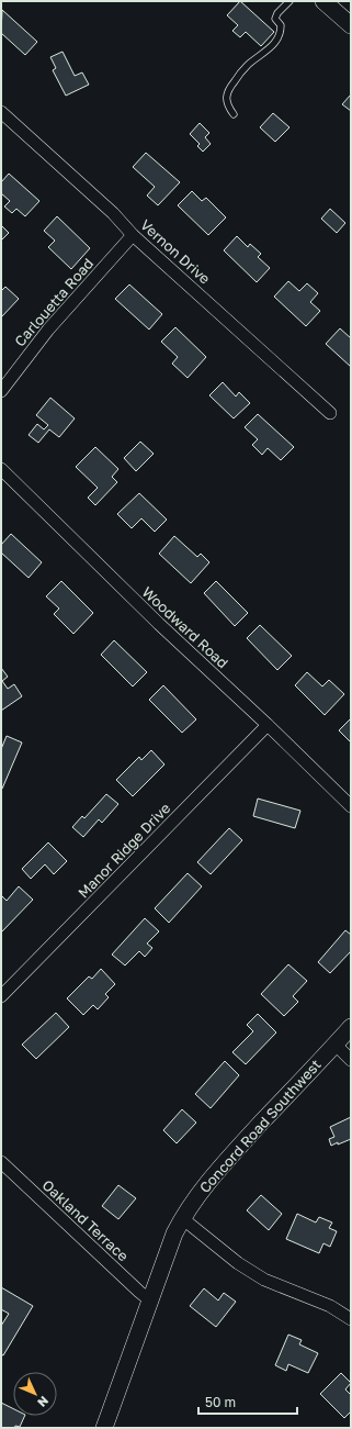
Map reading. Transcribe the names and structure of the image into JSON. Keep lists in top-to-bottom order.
{
  "streets": {
    "street": [
      "Vernon Drive",
      "Carlouetta Road",
      "Woodward Road",
      "Manor Ridge Drive",
      "Concord Road Southwest",
      "Oakland Terrace"
    ]
  },
  "crossings": [
    ["Vernon Drive", "Carlouetta Road"],
    ["Woodward Road", "Manor Ridge Drive"],
    ["Concord Road Southwest", "Oakland Terrace"]
  ],
  "scale_bar": "50 m",
  "north": "bottom right"
}
